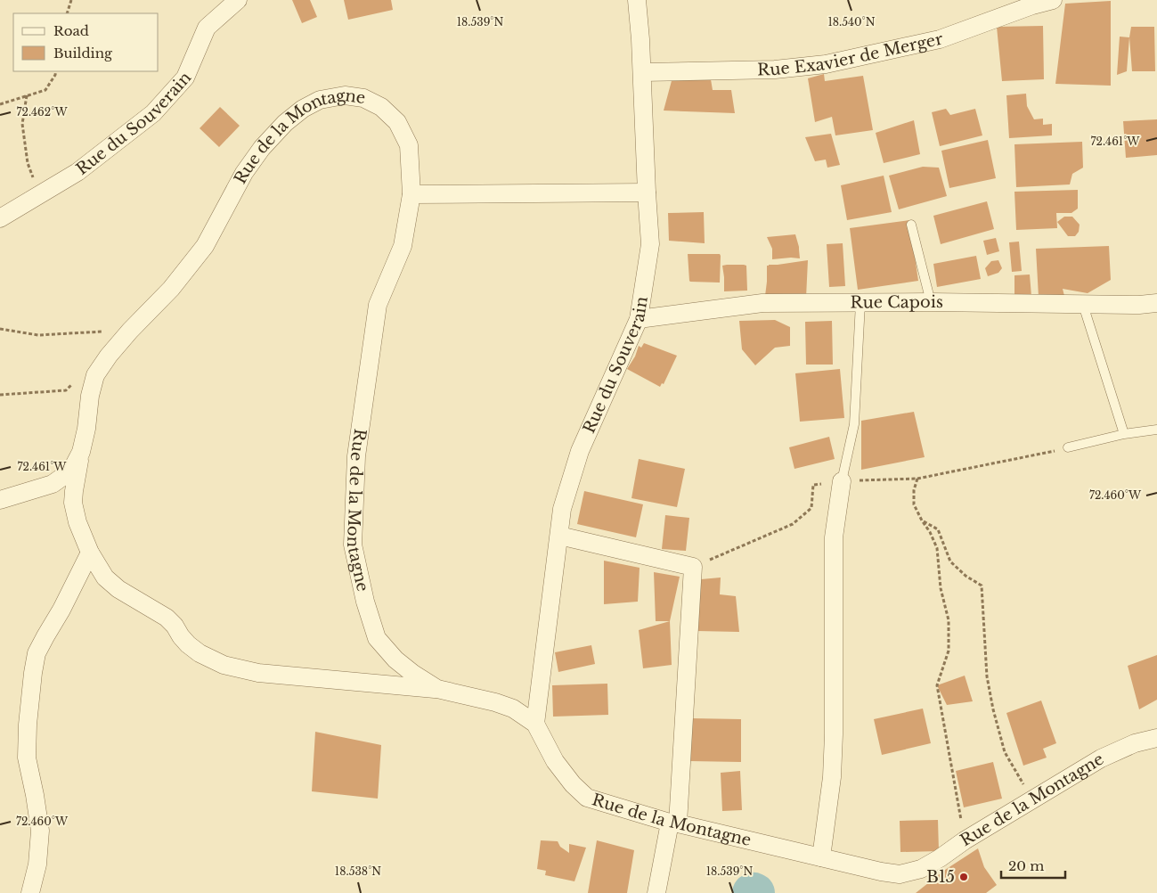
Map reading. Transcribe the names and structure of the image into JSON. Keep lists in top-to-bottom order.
{
  "streets": {
    "street": [
      "Rue Exavier de Merger",
      "Rue du Souverain",
      "Rue de la Montagne",
      "Rue Capois"
    ]
  },
  "crossings": [
    ["Rue Exavier de Merger", "Rue du Souverain"],
    ["Rue du Souverain", "Rue de la Montagne"],
    ["Rue du Souverain", "Rue Capois"]
  ],
  "places": ["B15"],
  "legend": ["Road", "Building"],
  "scale_bar": "20 m",
  "coordinates": [
    "18.539°N",
    "18.540°N",
    "72.462°W",
    "72.461°W",
    "72.460°W",
    "18.538°N"
  ]
}
